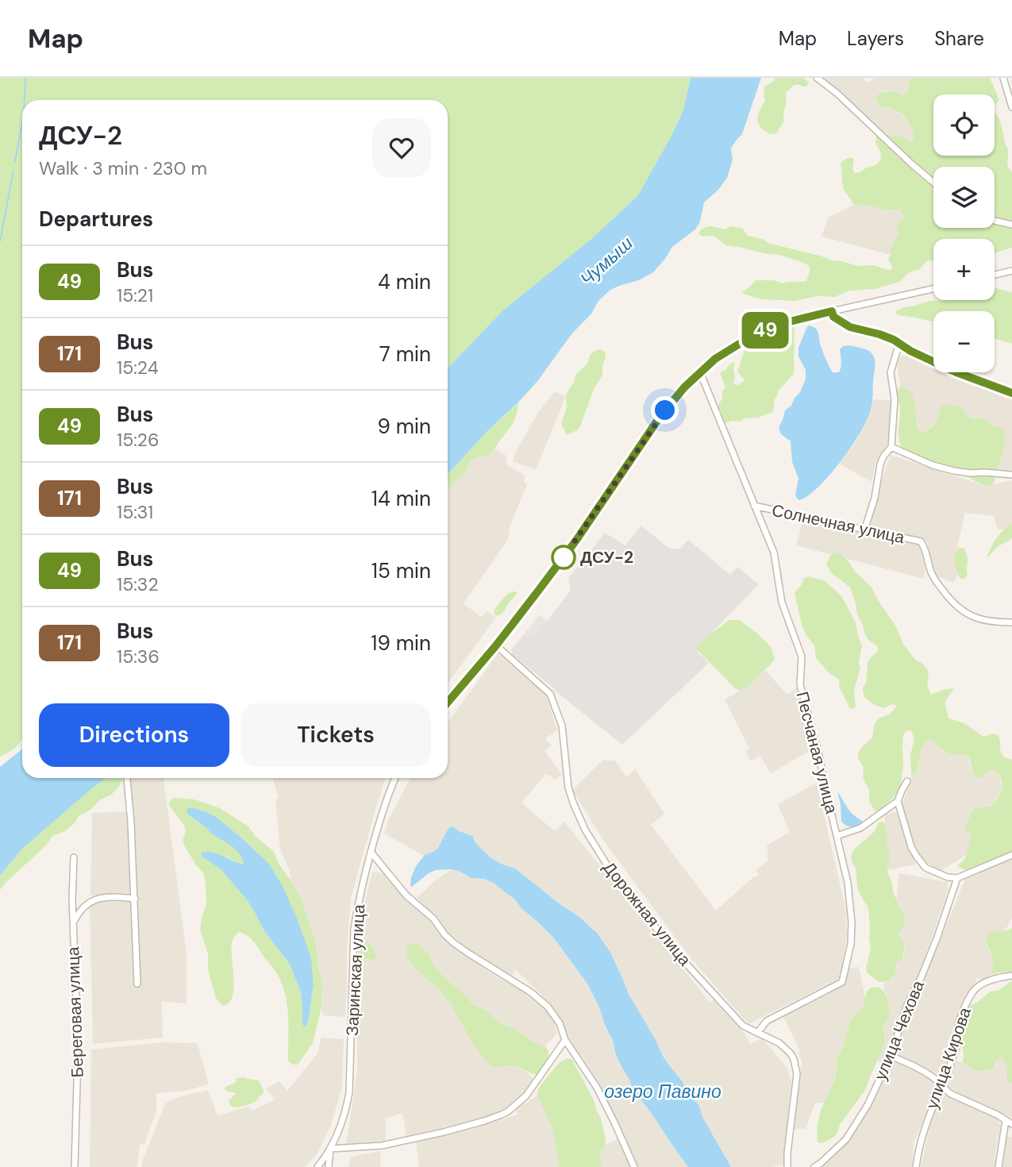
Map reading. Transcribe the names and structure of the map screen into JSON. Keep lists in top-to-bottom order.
{
  "streets": {
    "street": [
      "Солнечная улица",
      "Песчаная улица",
      "Дорожная улица",
      "Заринская улица",
      "Береговая улица",
      "улица Чехова",
      "улица Кирова"
    ]
  },
  "crossings": [
    ["Солнечная улица", "Песчаная улица"],
    ["Песчаная улица", "Дорожная улица"]
  ],
  "water": ["Чумыш", "озеро Павино"],
  "places": ["ДСУ-2"],
  "lines": ["bus line 49"],
  "page": {
    "header": "Map",
    "nav": ["Map", "Layers", "Share"],
    "on_map": "49",
    "map_buttons": ["+", "−"],
    "heading": [
      ["ДСУ-2", "Walk · 3 min · 230 m"],
      "Departures"
    ],
    "list": [
      {
        "mark": "49",
        "name": "Bus",
        "note": "15:21",
        "value": "4 min"
      },
      {
        "mark": "171",
        "name": "Bus",
        "note": "15:24",
        "value": "7 min"
      },
      {
        "mark": "49",
        "name": "Bus",
        "note": "15:26",
        "value": "9 min"
      },
      {
        "mark": "171",
        "name": "Bus",
        "note": "15:31",
        "value": "14 min"
      },
      {
        "mark": "49",
        "name": "Bus",
        "note": "15:32",
        "value": "15 min"
      },
      {
        "mark": "171",
        "name": "Bus",
        "note": "15:36",
        "value": "19 min"
      }
    ],
    "buttons": ["Directions", "Tickets"]
  }
}
